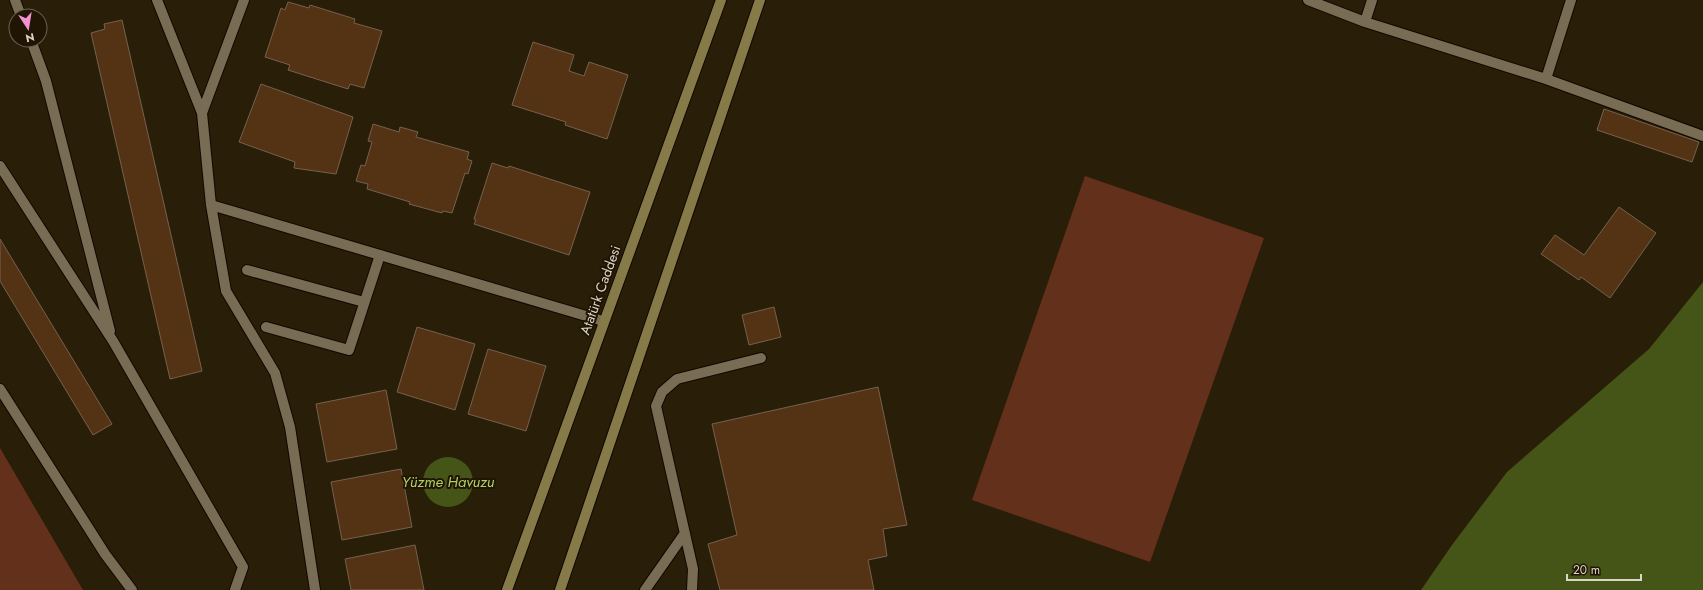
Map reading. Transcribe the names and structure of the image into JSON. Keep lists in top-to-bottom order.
{
  "streets": {
    "main road": ["Atatürk Caddesi"]
  },
  "water": ["Yüzme Havuzu"],
  "scale_bar": "20 m",
  "north": "bottom"
}
